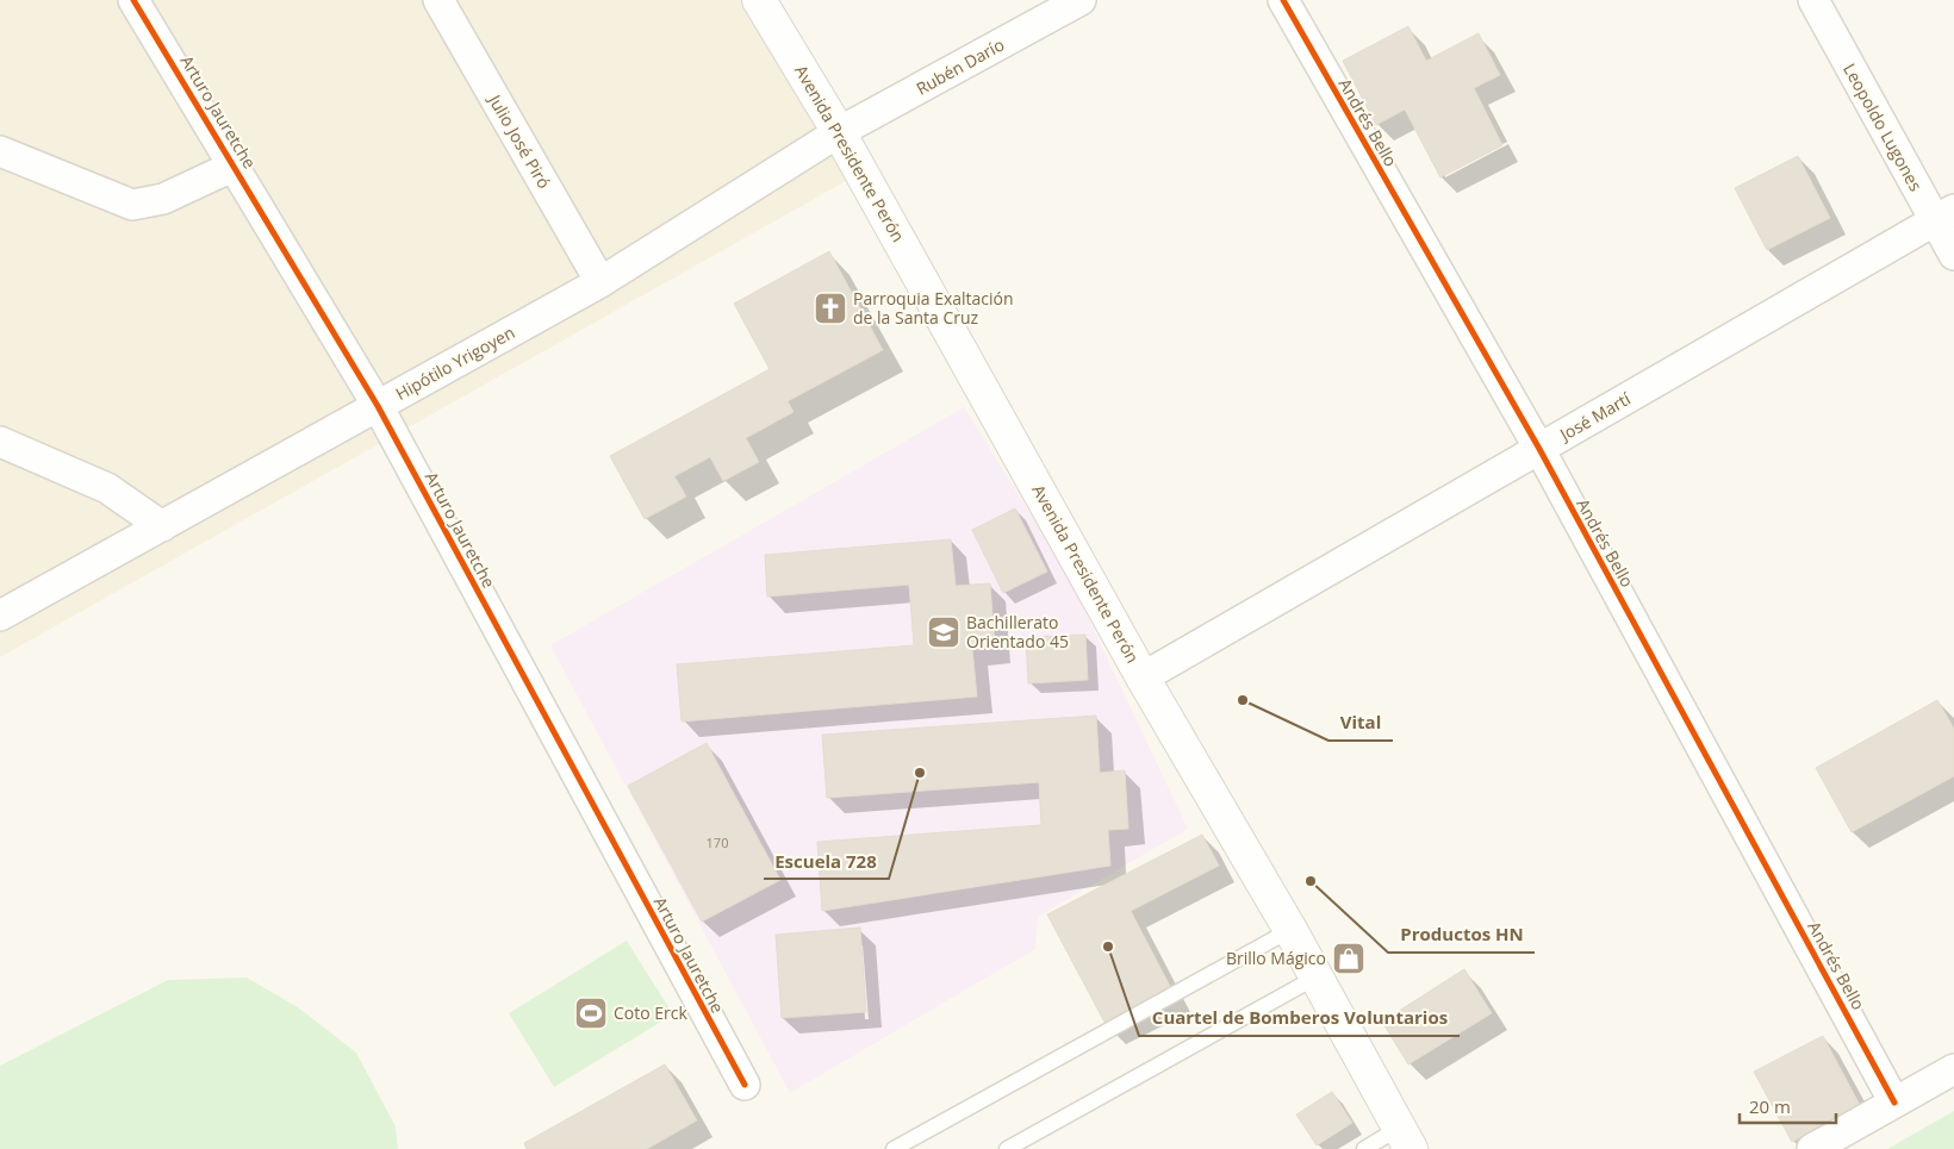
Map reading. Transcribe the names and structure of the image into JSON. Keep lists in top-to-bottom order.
{
  "streets": {
    "main road": ["Avenida Presidente Perón"],
    "street": [
      "Rubén Darío",
      "Arturo Jauretche",
      "Andrés Bello",
      "Leopoldo Lugones",
      "Julio José Piró",
      "Hipótilo Yrigoyen",
      "José Martí"
    ]
  },
  "crossings": [
    ["Rubén Darío", "Avenida Presidente Perón"],
    ["Rubén Darío", "Hipótilo Yrigoyen"],
    ["Arturo Jauretche", "Hipótilo Yrigoyen"],
    ["Andrés Bello", "José Martí"],
    ["Leopoldo Lugones", "José Martí"],
    ["Julio José Piró", "Hipótilo Yrigoyen"],
    ["Avenida Presidente Perón", "Hipótilo Yrigoyen"],
    ["Avenida Presidente Perón", "José Martí"]
  ],
  "places": {
    "church": ["Parroquia Exaltación de la Santa Cruz"],
    "school or university": ["Bachillerato Orientado 45"],
    "other": [
      "Vital",
      "Escuela 728",
      "Productos HN",
      "Cuartel de Bomberos Voluntarios"
    ],
    "shop": ["Brillo Mágico"],
    "sports": ["Coto Erck"]
  },
  "house_numbers": ["170"],
  "scale_bar": "20 m"
}
